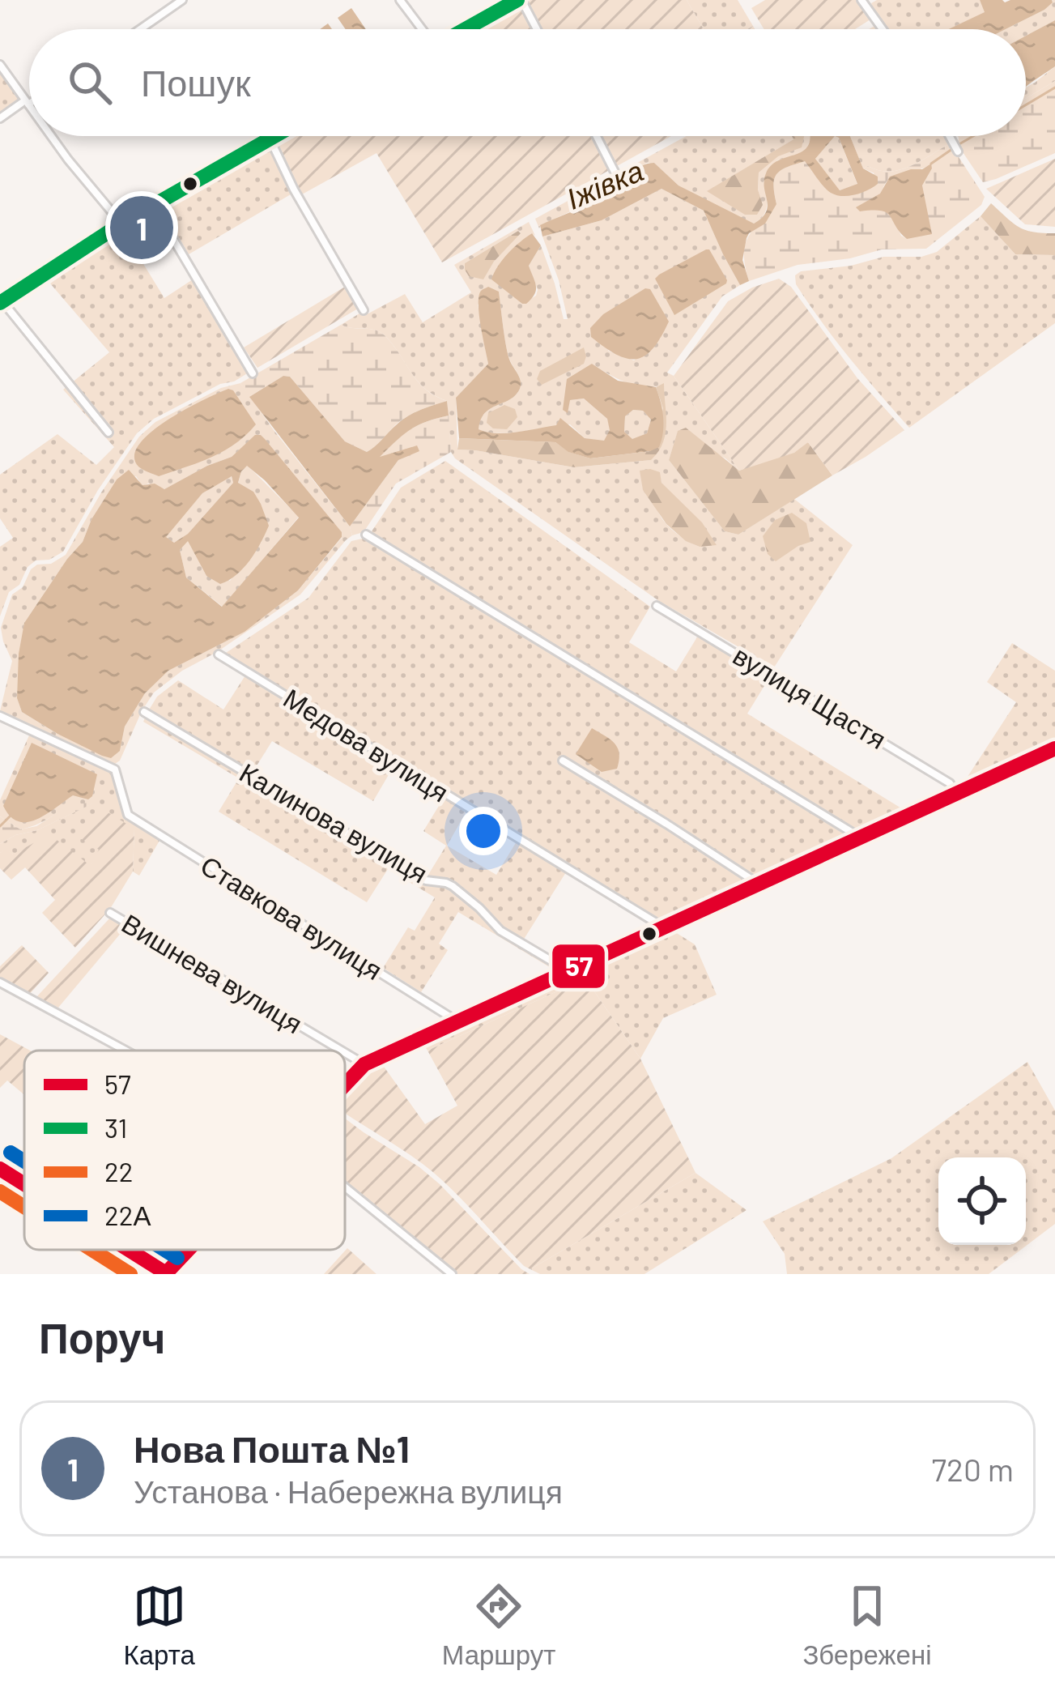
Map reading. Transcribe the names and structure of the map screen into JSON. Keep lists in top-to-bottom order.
{
  "streets": {
    "street": [
      "вулиця Щастя",
      "Медова вулиця",
      "Калинова вулиця",
      "Ставкова вулиця",
      "Вишнева вулиця"
    ]
  },
  "water": ["Іжівка"],
  "lines": [
    "transit line 31",
    "transit line 57",
    "transit line 22А",
    "transit line 22"
  ],
  "legend": [
    "57",
    "31",
    "22",
    "22А"
  ],
  "page": {
    "search": "Пошук",
    "pins": "1",
    "heading": "Поруч",
    "list": [
      {
        "mark": "1",
        "name": "Нова Пошта №1",
        "note": "Установа · Набережна вулиця",
        "value": "720 m"
      }
    ],
    "nav": ["Карта", "Маршрут", "Збережені"]
  }
}
